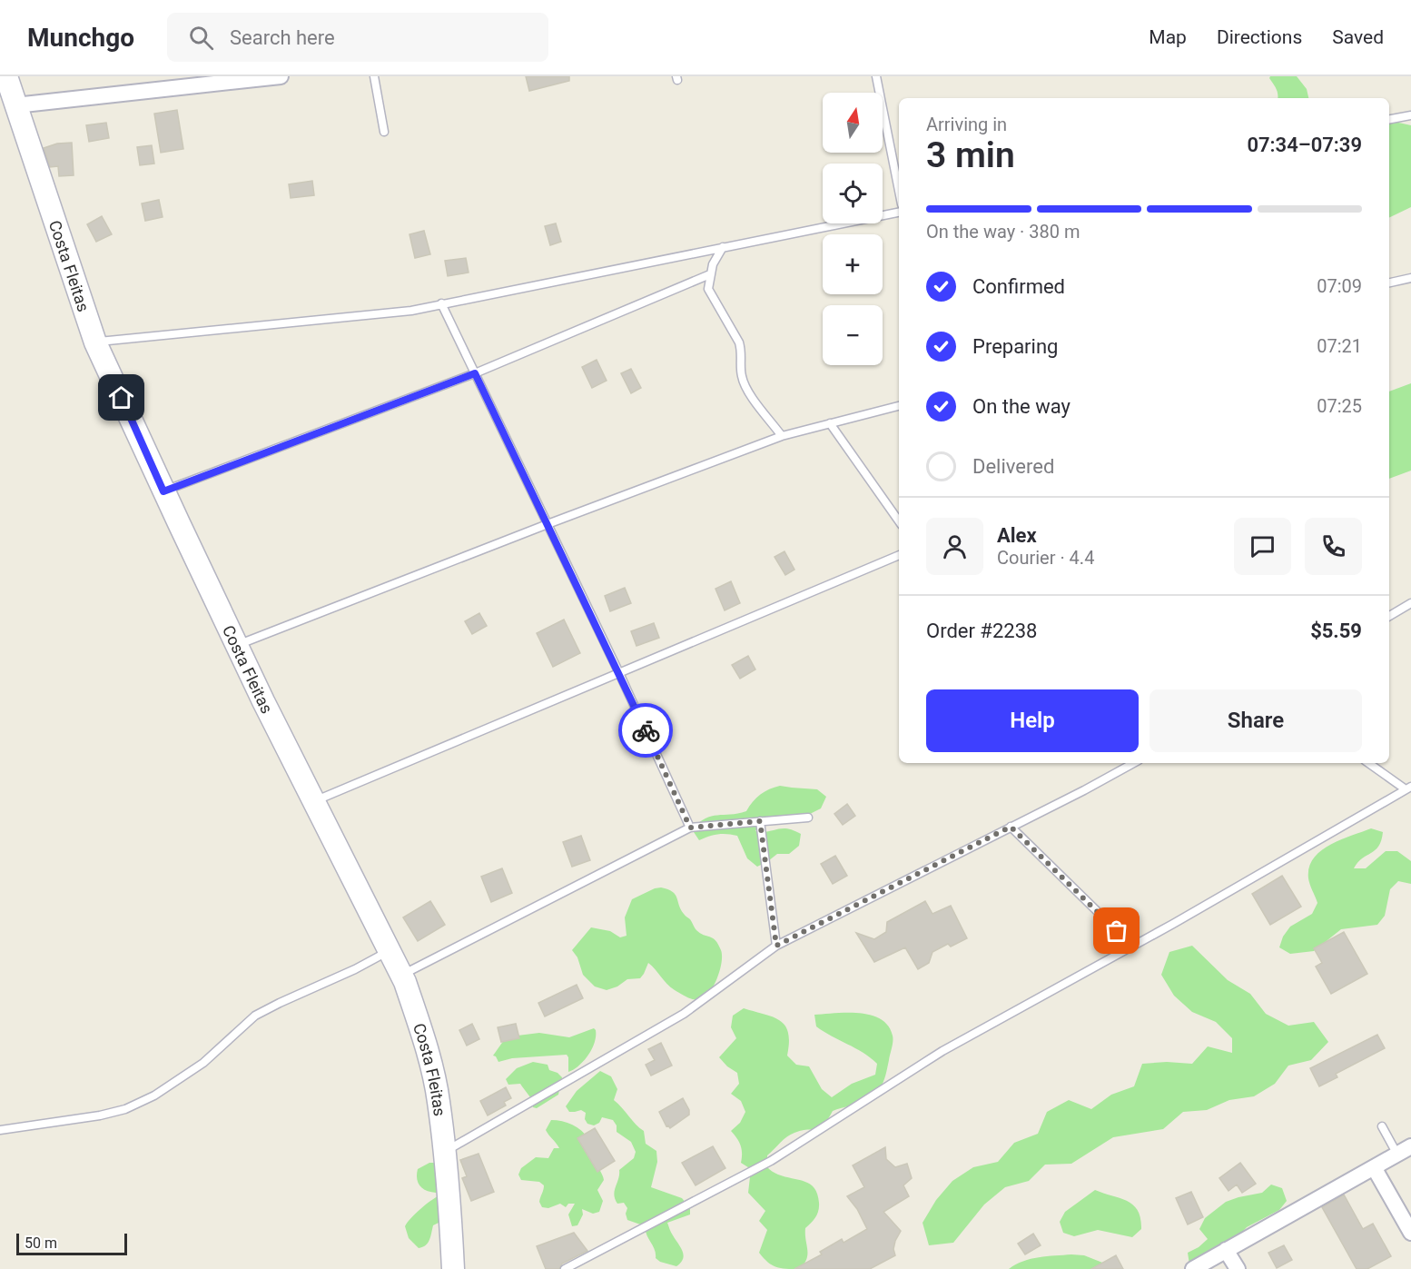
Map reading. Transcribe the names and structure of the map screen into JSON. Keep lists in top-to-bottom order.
{
  "streets": {
    "main road": ["Costa Fleitas"]
  },
  "scale_bar": "50 m",
  "north": "top",
  "page": {
    "header": "Munchgo",
    "search": "Search here",
    "nav": ["Map", "Directions", "Saved"],
    "map_buttons": ["+", "−"],
    "heading": ["3 min", "Arriving in", "07:34–07:39"],
    "panel": [
      "Alex",
      "Courier · 4.4",
      "Order #2238",
      "$5.59"
    ],
    "bar": "On the way · 380 m",
    "list": [
      ["Confirmed", "07:09"],
      ["Preparing", "07:21"],
      ["On the way", "07:25"],
      "Delivered"
    ],
    "buttons": ["Help", "Share"],
    "scale": "50 m"
  }
}
